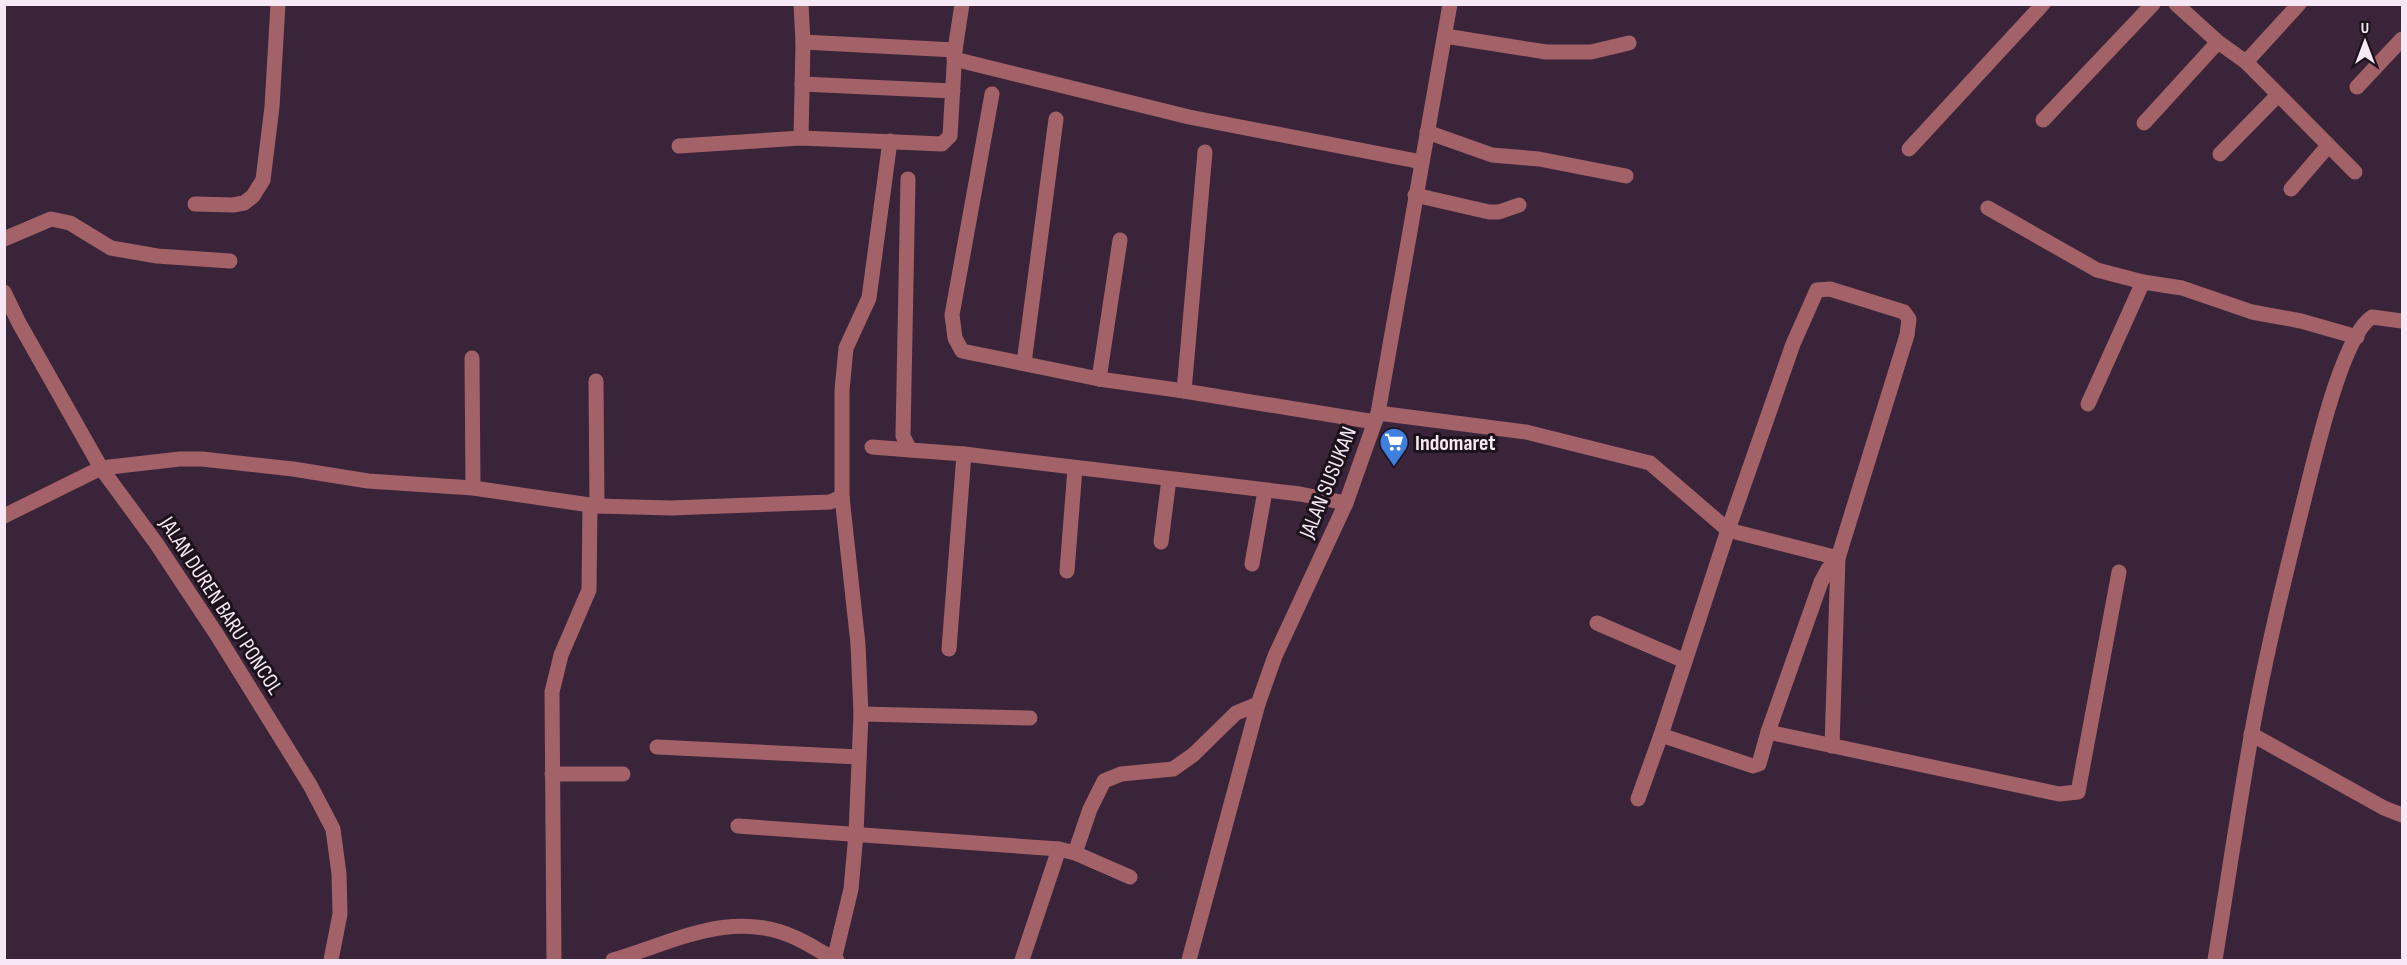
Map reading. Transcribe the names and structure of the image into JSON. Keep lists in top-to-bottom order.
{
  "streets": {
    "street": ["JALAN SUSUKAN", "JALAN DUREN BARU PONCOL"]
  },
  "places": {
    "supermarket": ["Indomaret"]
  },
  "north": "top"
}
